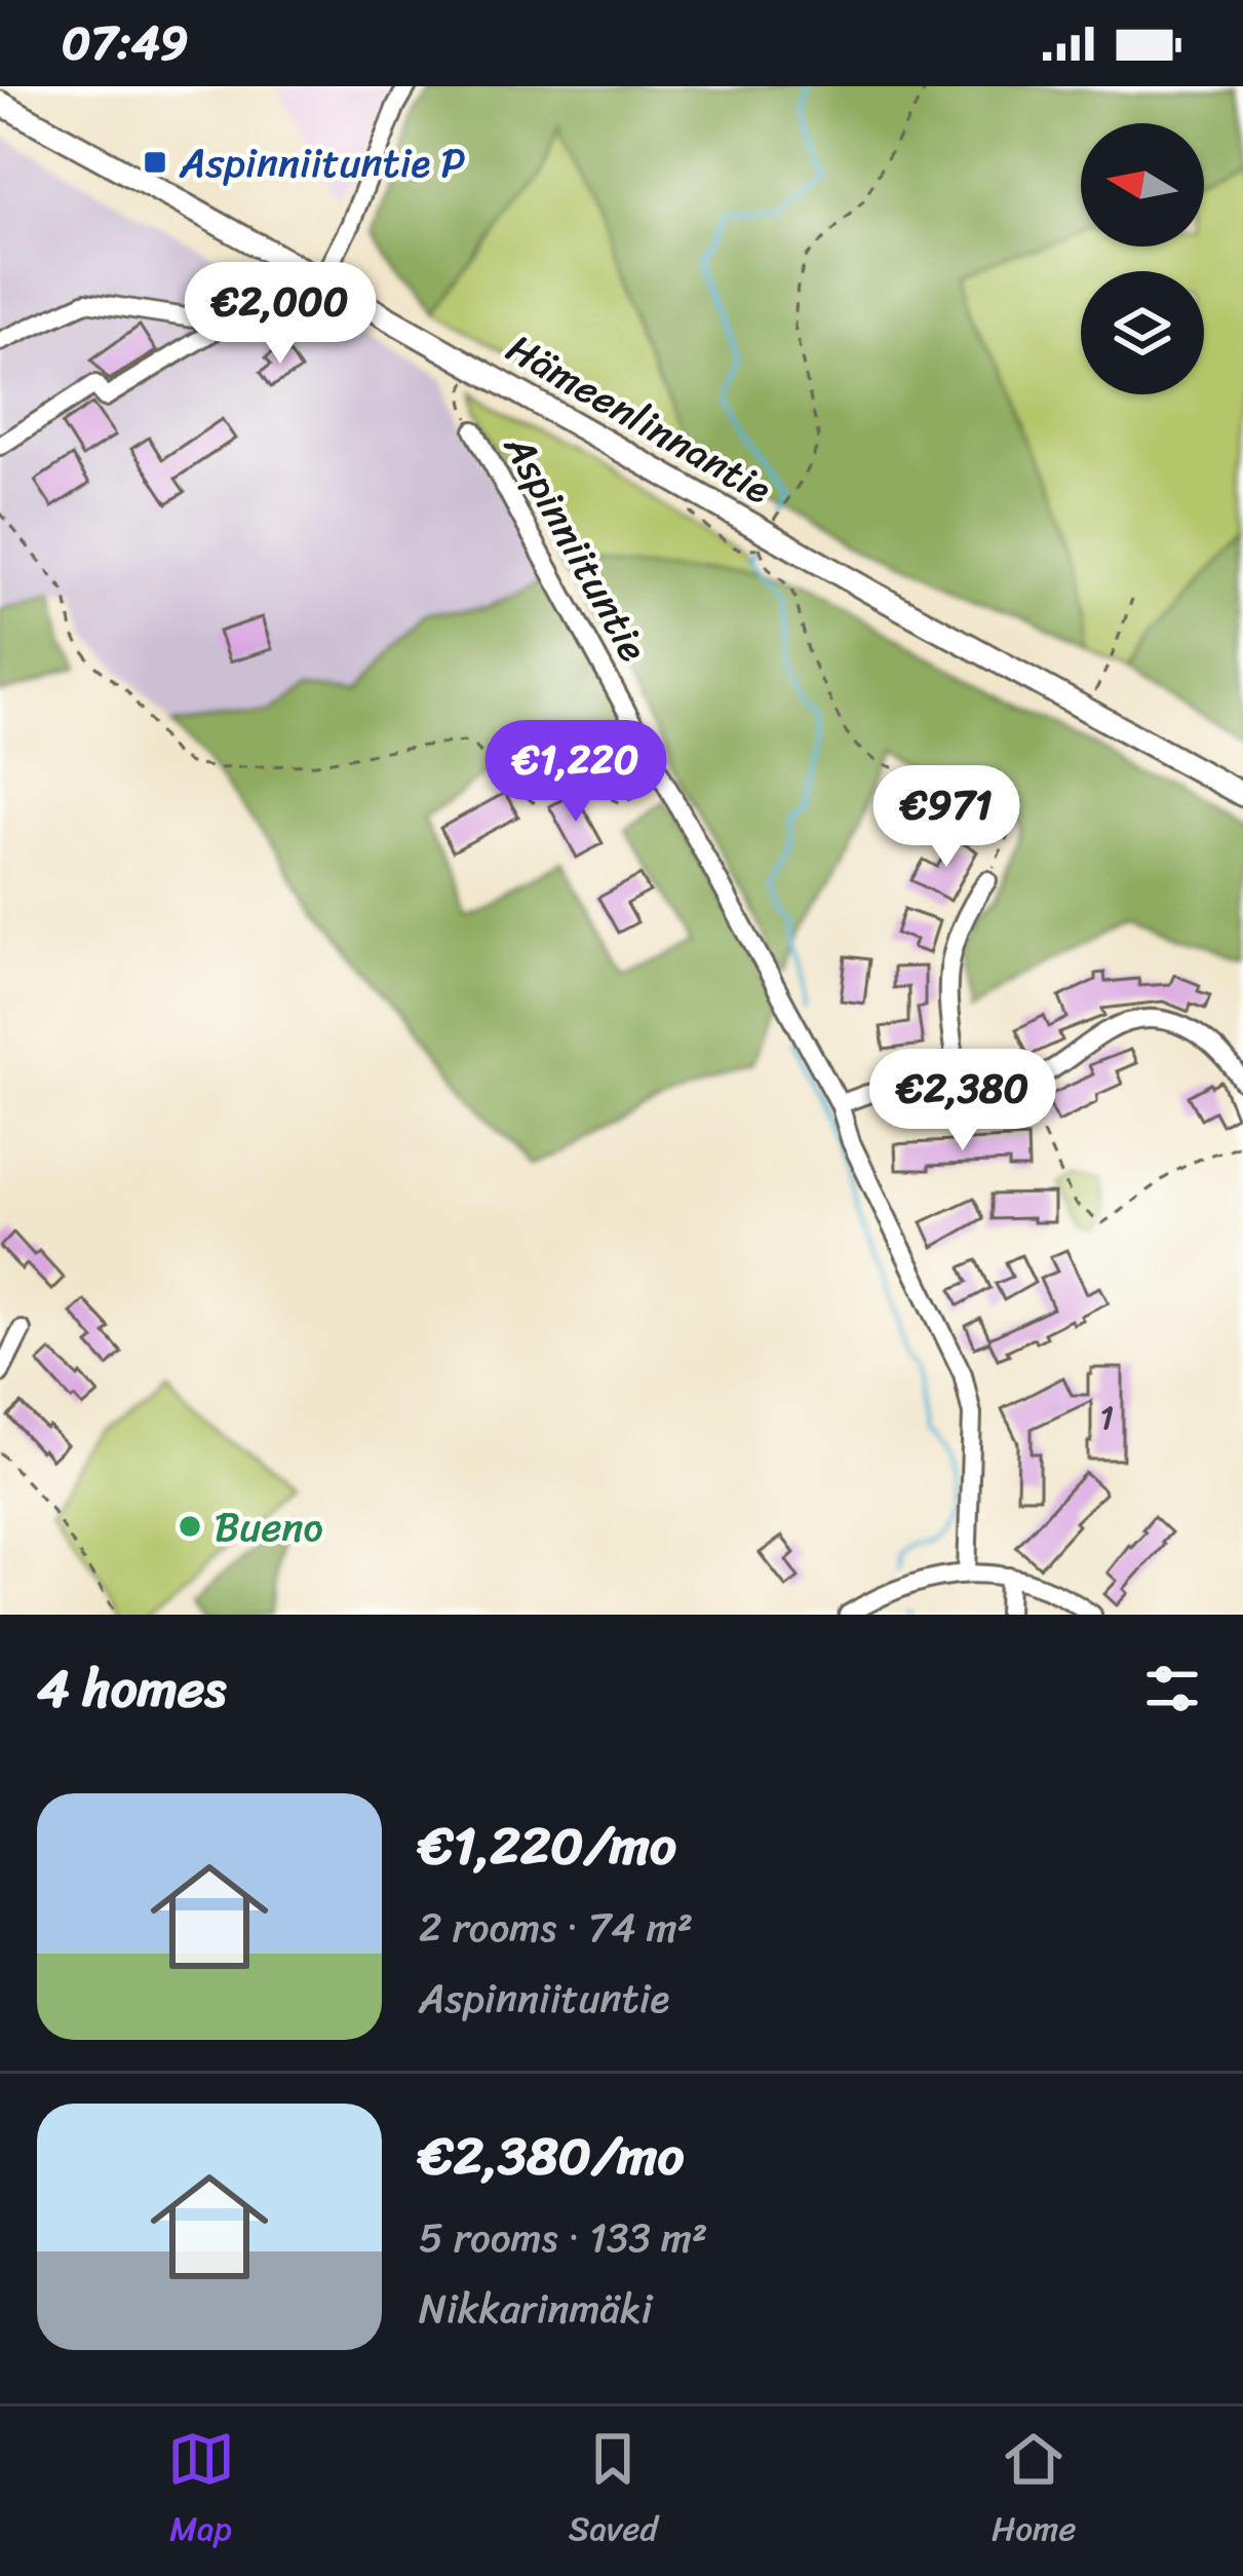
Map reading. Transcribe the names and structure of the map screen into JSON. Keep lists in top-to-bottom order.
{
  "streets": {
    "main road": ["Hämeenlinnantie"],
    "street": ["Aspinniituntie"]
  },
  "places": {
    "transit": ["Aspinniituntie P"],
    "other": ["Bueno"]
  },
  "house_numbers": ["1"],
  "north": "left",
  "page": {
    "status": "07:49",
    "price": [
      "€2,000",
      "€1,220",
      "€971",
      "€2,380"
    ],
    "heading": "4 homes",
    "list": [
      {
        "name": "€1,220/mo",
        "note": "2 rooms · 74 m² · Aspinniituntie"
      },
      {
        "name": "€2,380/mo",
        "note": "5 rooms · 133 m² · Nikkarinmäki"
      }
    ],
    "tabs": ["Map", "Saved", "Home"]
  }
}
